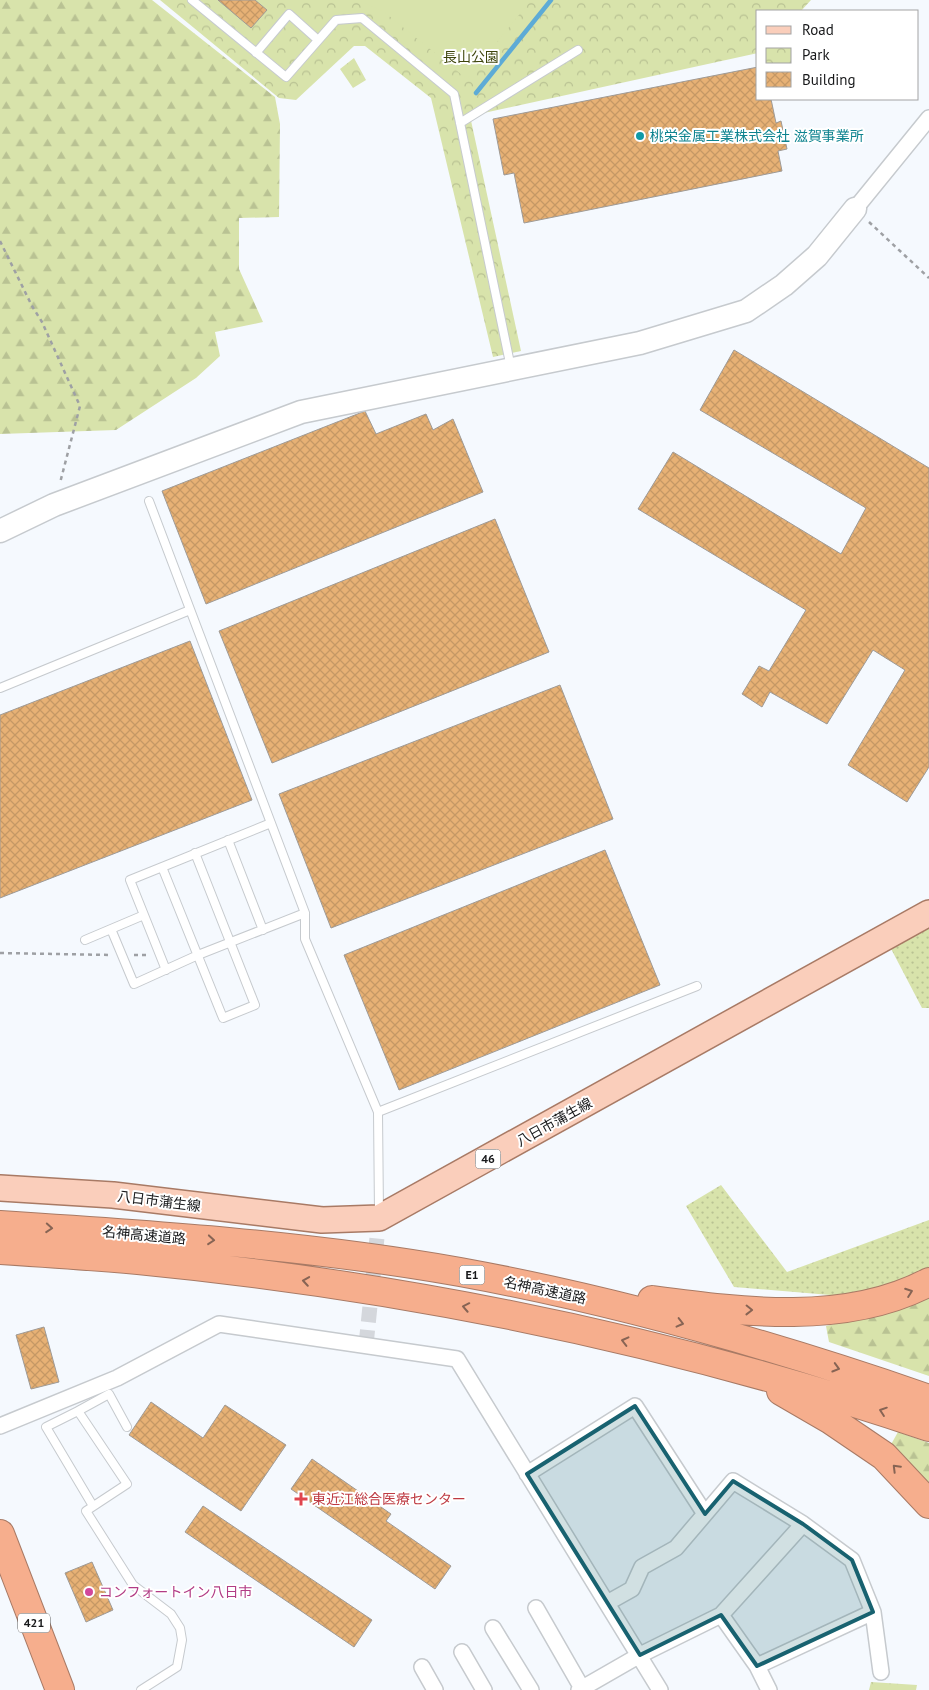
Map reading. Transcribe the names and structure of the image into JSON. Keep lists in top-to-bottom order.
{
  "streets": {
    "highway": ["名神高速道路", "E1", "421"],
    "main road": ["八日市蒲生線", "46"]
  },
  "parks": ["長山公園"],
  "places": {
    "other": ["桃栄金属工業株式会社 滋賀事業所", "コンフォートイン八日市"],
    "health": ["東近江総合医療センター"]
  },
  "legend": ["Road", "Park", "Building"]
}
